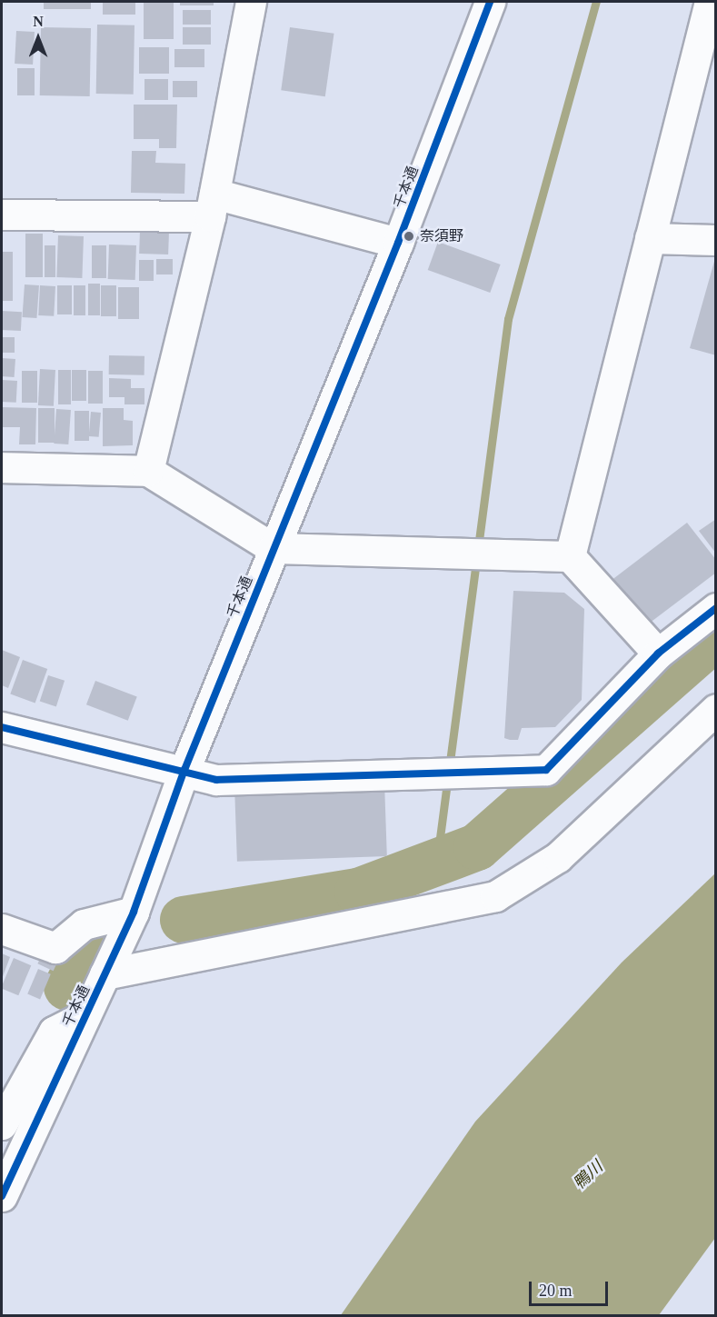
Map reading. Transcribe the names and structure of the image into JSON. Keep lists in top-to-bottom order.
{
  "streets": {
    "street": ["千本通"]
  },
  "water": ["鴨川"],
  "places": ["奈須野"],
  "scale_bar": "20 m",
  "north": "top"
}
